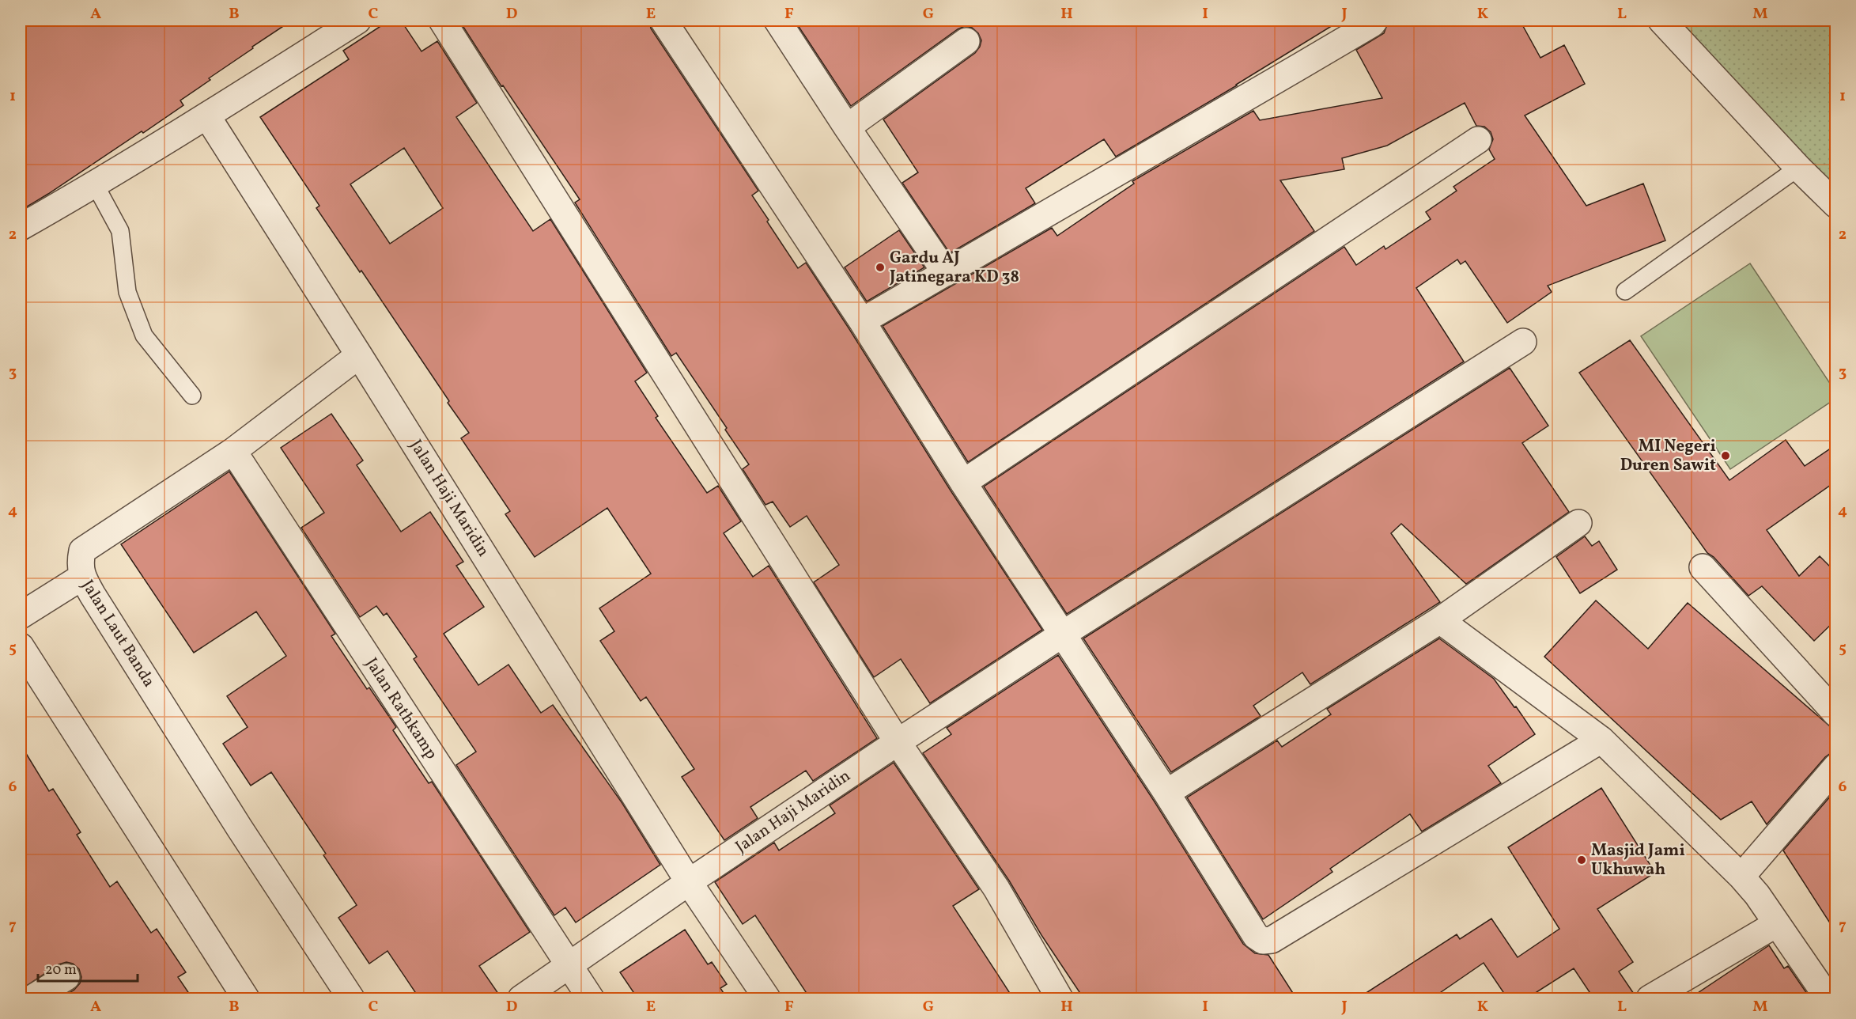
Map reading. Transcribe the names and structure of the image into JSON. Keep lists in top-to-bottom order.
{
  "streets": {
    "street": ["Jalan Haji Maridin", "Jalan Laut Banda", "Jalan Rathkamp"]
  },
  "crossings": [
    ["Jalan Haji Maridin", "Jalan Laut Banda"],
    ["Jalan Haji Maridin", "Jalan Rathkamp"],
    ["Jalan Laut Banda", "Jalan Rathkamp"]
  ],
  "places": ["Gardu AJ Jatinegara KD 38", "MI Negeri Duren Sawit", "Masjid Jami Ukhuwah"],
  "scale_bar": "20 m",
  "grid": {
    "columns": [
      "A",
      "B",
      "C",
      "D",
      "E",
      "F",
      "G",
      "H",
      "I",
      "J",
      "K",
      "L",
      "M"
    ],
    "rows": [
      "1",
      "2",
      "3",
      "4",
      "5",
      "6",
      "7"
    ]
  }
}
